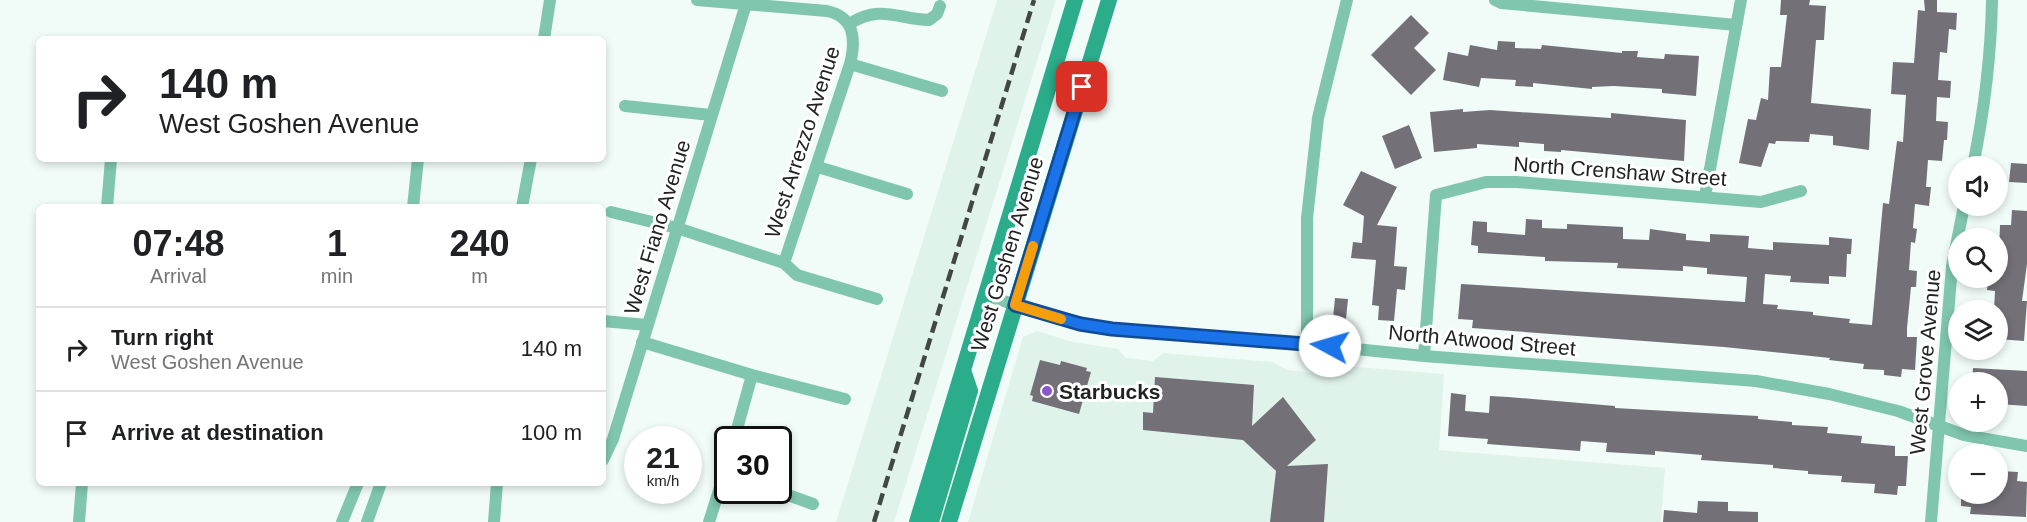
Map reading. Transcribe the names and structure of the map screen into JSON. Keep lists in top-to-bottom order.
{
  "streets": {
    "main road": ["West Goshen Avenue"],
    "street": [
      "West Arrezzo Avenue",
      "North Crenshaw Street",
      "West Fiano Avenue",
      "North Atwood Street",
      "West Grove Avenue"
    ]
  },
  "crossings": [
    ["North Crenshaw Street", "North Atwood Street"],
    ["West Goshen Avenue", "North Atwood Street"],
    ["North Atwood Street", "West Grove Avenue"]
  ],
  "places": ["Starbucks"],
  "page": {
    "turn": ["140 m", "West Goshen Avenue"],
    "map_buttons": ["+", "−"],
    "eta": [
      "07:48",
      "Arrival",
      "1",
      "min",
      "240",
      "m"
    ],
    "list": [
      {
        "name": "Turn right",
        "note": "West Goshen Avenue",
        "value": "140 m"
      },
      {
        "name": "Arrive at destination",
        "value": "100 m"
      }
    ],
    "speed": "21 km/h",
    "limit": "30"
  }
}
